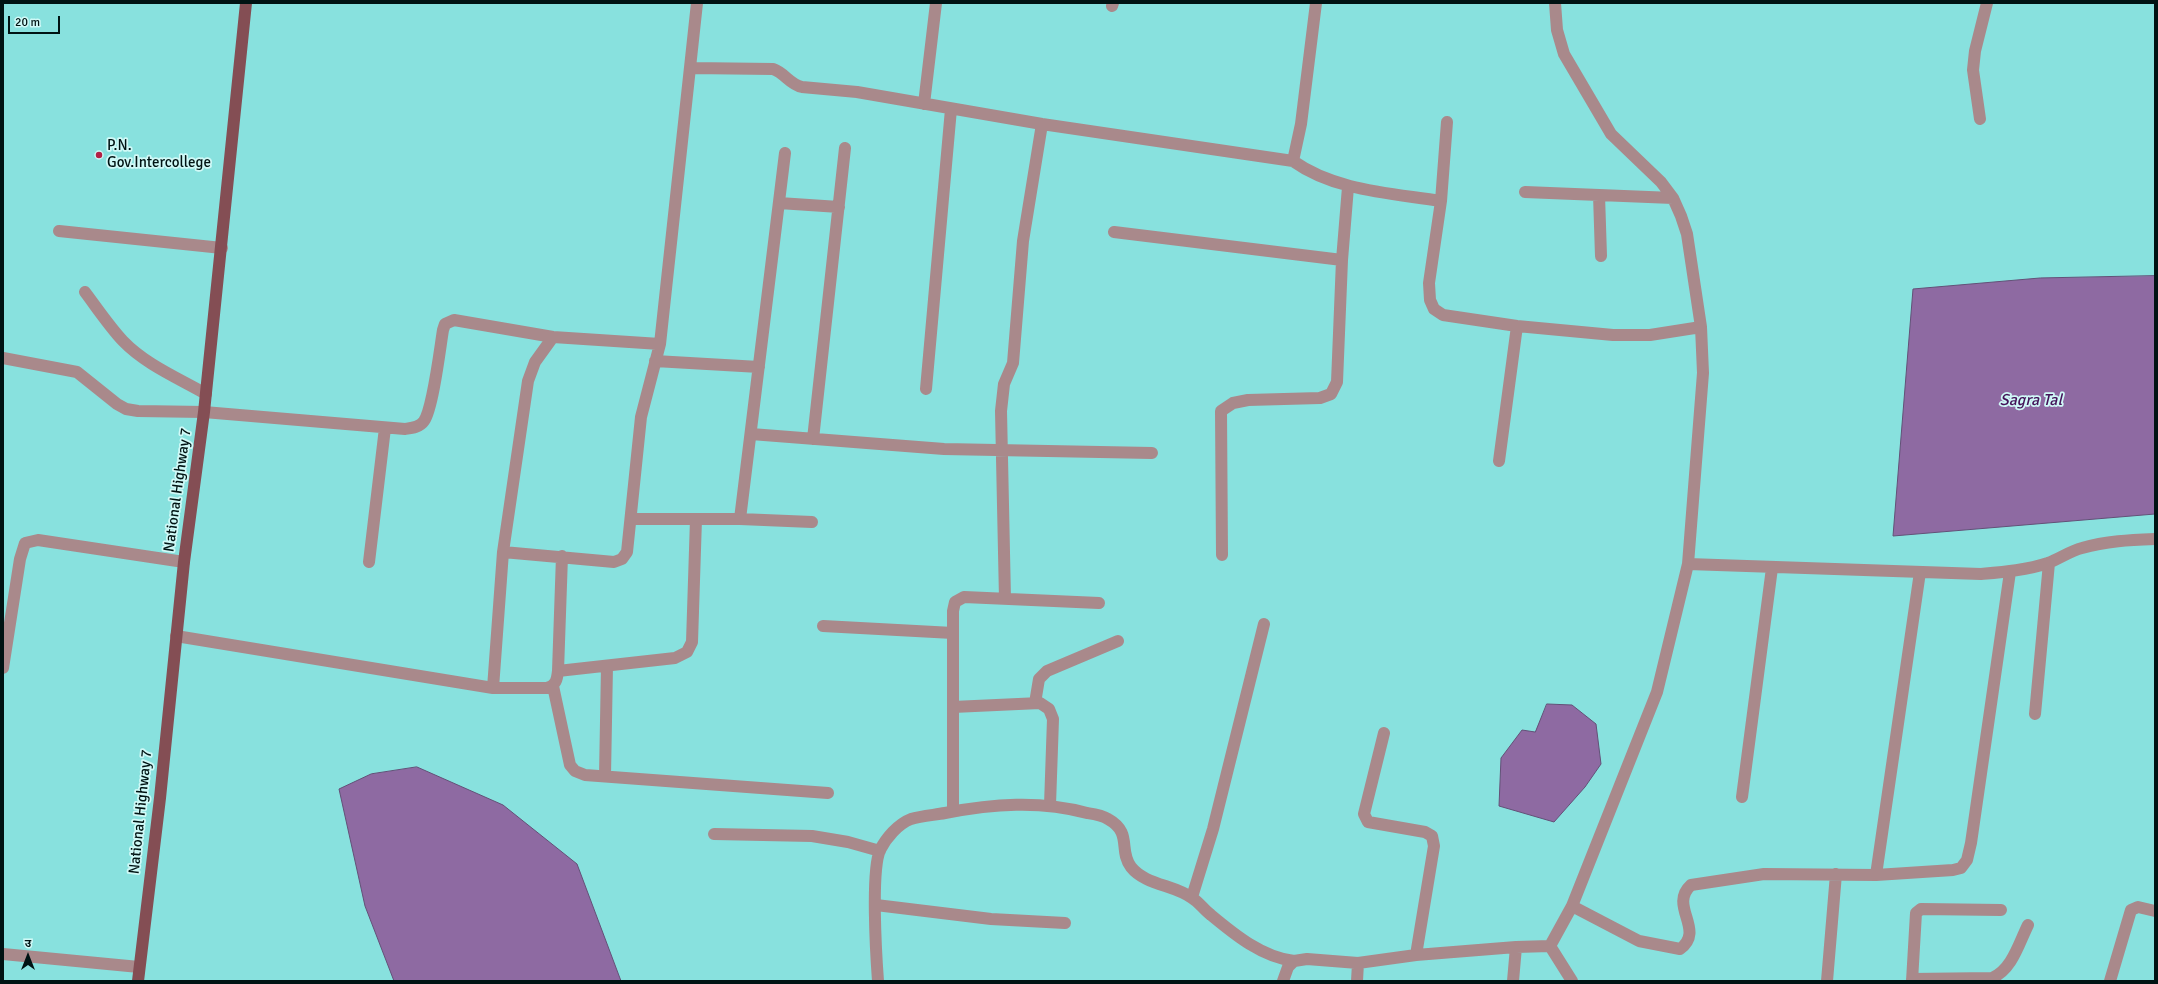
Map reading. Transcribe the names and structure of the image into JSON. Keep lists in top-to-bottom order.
{
  "streets": {
    "main road": ["National Highway 7"]
  },
  "water": ["Sagra Tal"],
  "places": ["P.N. Gov.Intercollege"],
  "scale_bar": "20 m",
  "north": "top"
}
